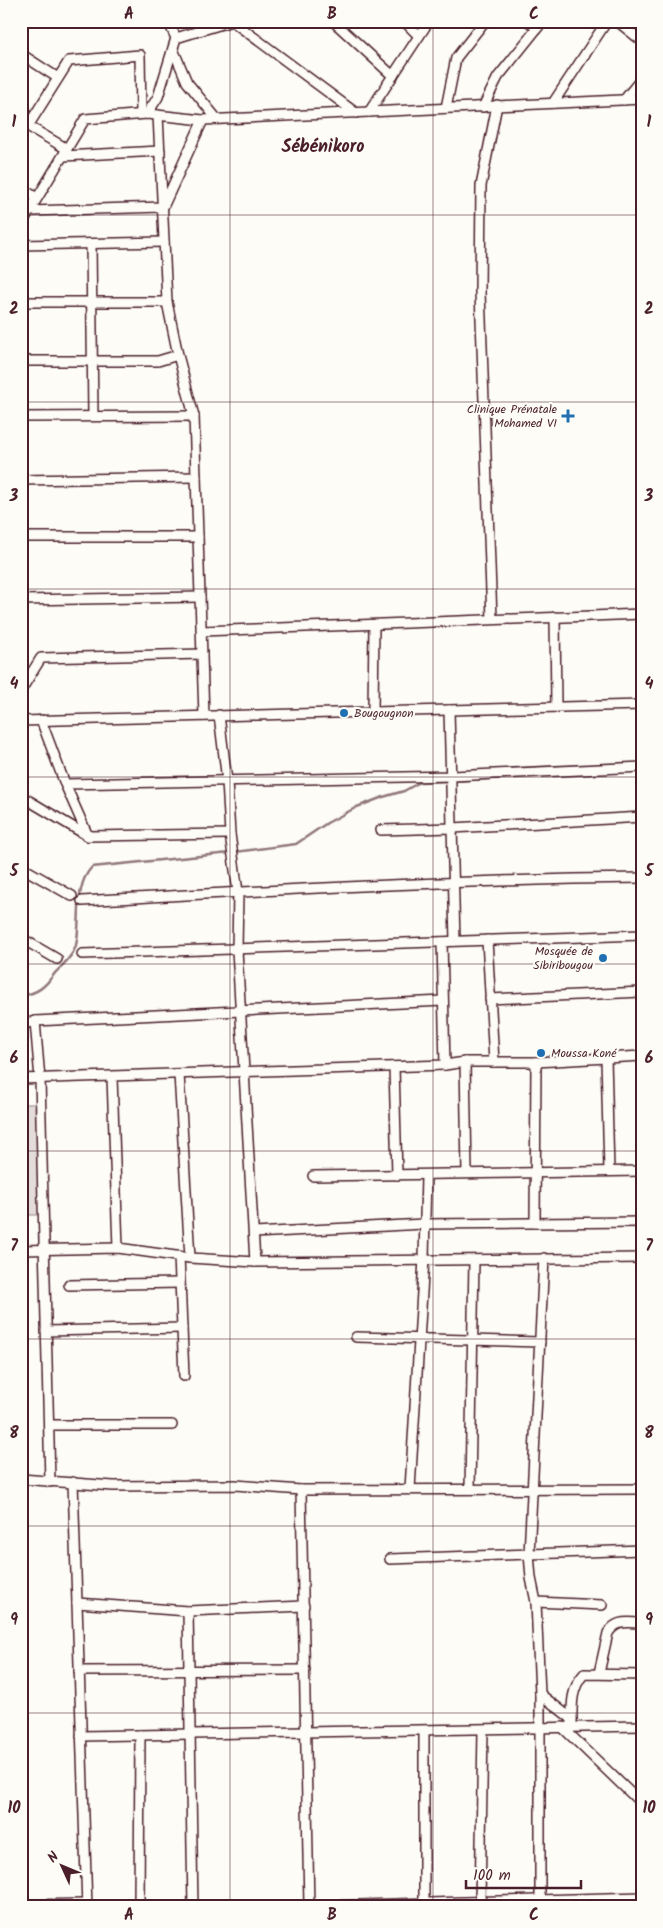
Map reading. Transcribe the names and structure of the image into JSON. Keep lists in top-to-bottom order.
{
  "districts": ["Sébénikoro"],
  "places": {
    "health": ["Clinique Prénatale Mohamed VI"],
    "other": ["Bougougnon", "Mosquée de Sibiribougou", "Moussa Koné"]
  },
  "scale_bar": "100 m",
  "north": "top left",
  "grid": {
    "columns": ["A", "B", "C"],
    "rows": [
      "1",
      "2",
      "3",
      "4",
      "5",
      "6",
      "7",
      "8",
      "9",
      "10"
    ]
  }
}
